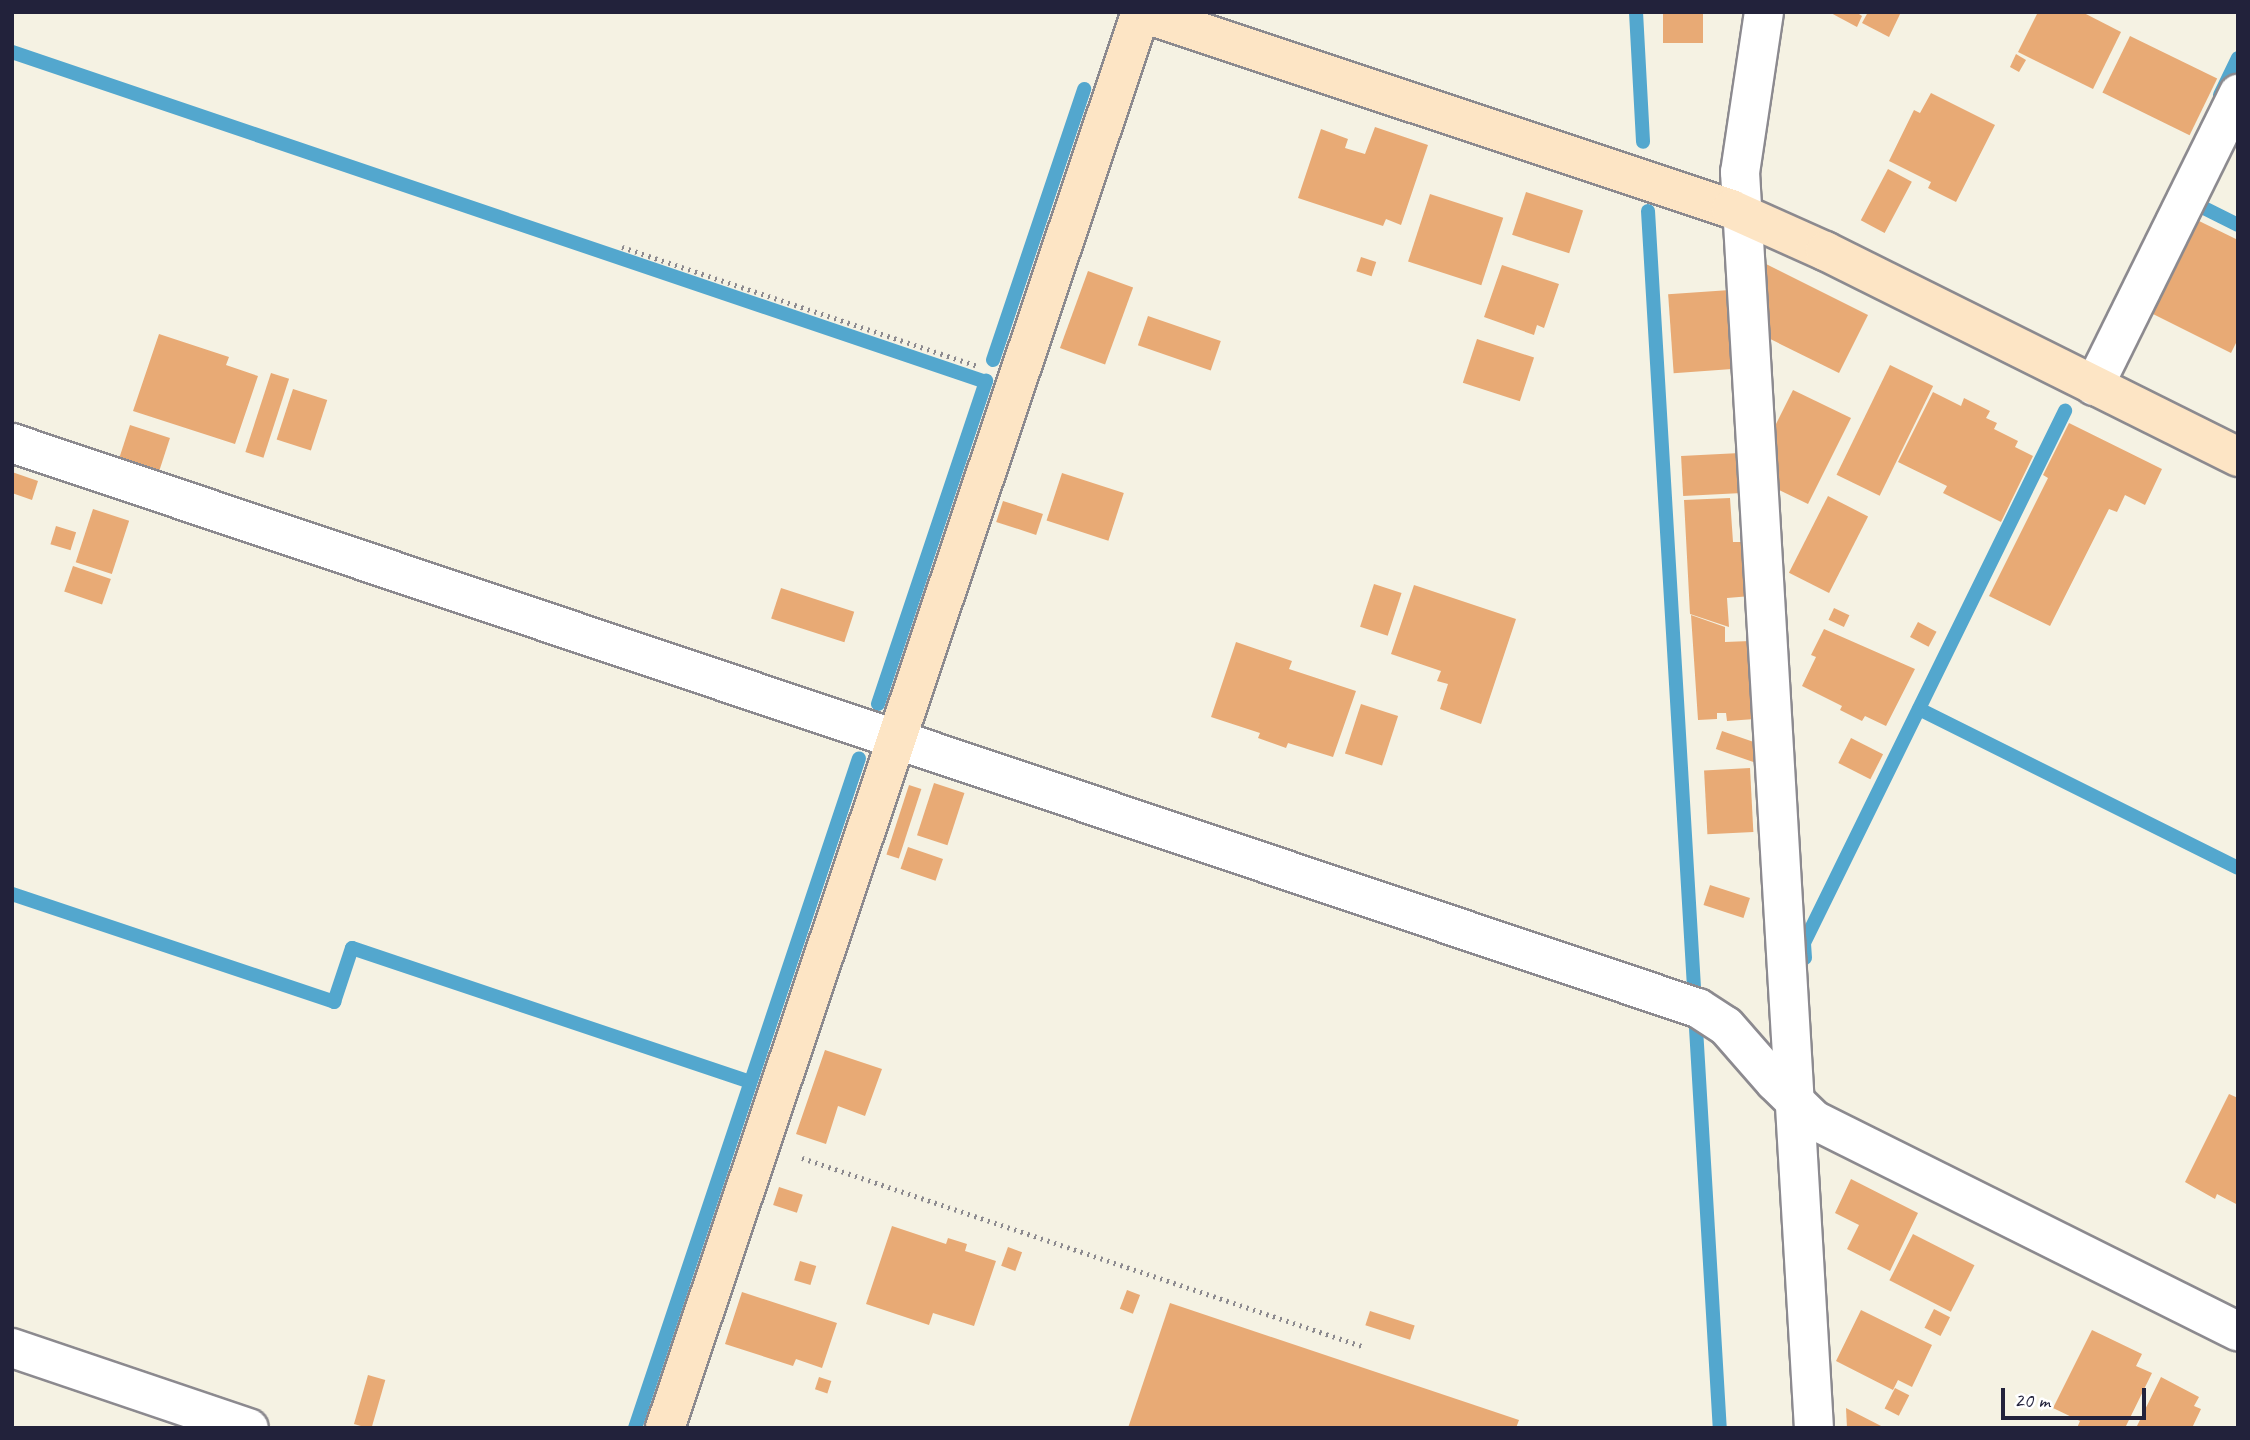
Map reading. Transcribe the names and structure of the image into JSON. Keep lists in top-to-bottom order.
{
  "scale_bar": "20 m"
}
